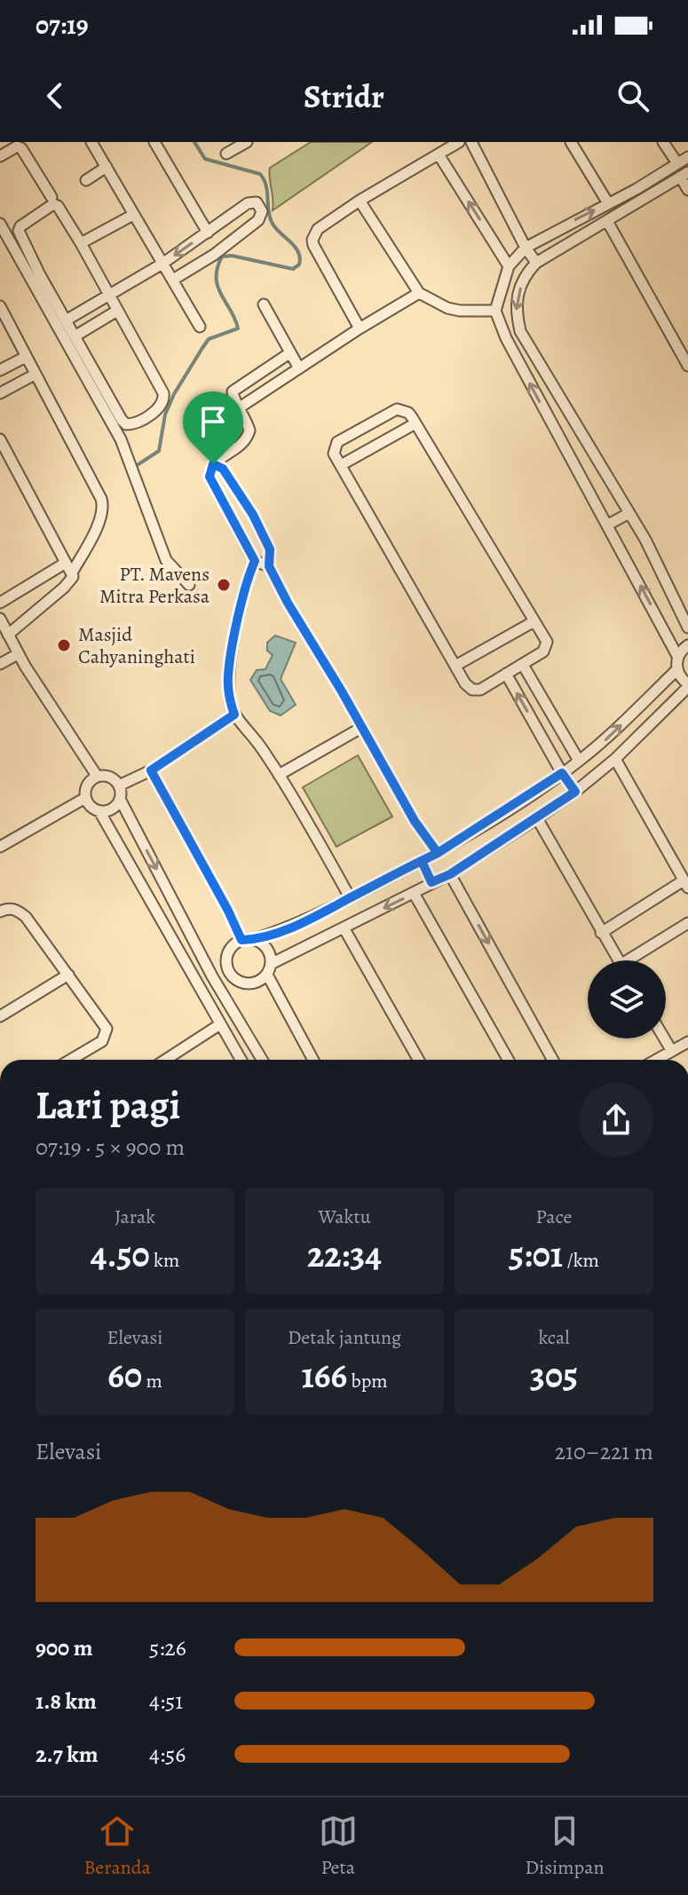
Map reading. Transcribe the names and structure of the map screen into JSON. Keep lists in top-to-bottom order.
{
  "places": ["PT. Mavens Mitra Perkasa", "Masjid Cahyaninghati"],
  "page": {
    "status": "07:19",
    "header": "Stridr",
    "heading": ["Lari pagi", "07:19 · 5 × 900 m"],
    "stats": [
      ["Jarak", "4.50 km"],
      ["Waktu", "22:34"],
      ["Pace", "5:01 /km"],
      ["Elevasi", "60 m"],
      ["Detak jantung", "166 bpm"],
      ["kcal", "305"]
    ],
    "chart": ["Elevasi", "210–221 m"],
    "list": [
      {
        "name": "900 m",
        "note": "5:26"
      },
      {
        "name": "1.8 km",
        "note": "4:51"
      },
      {
        "name": "2.7 km",
        "note": "4:56"
      }
    ],
    "tabs": ["Beranda", "Peta", "Disimpan"]
  }
}
